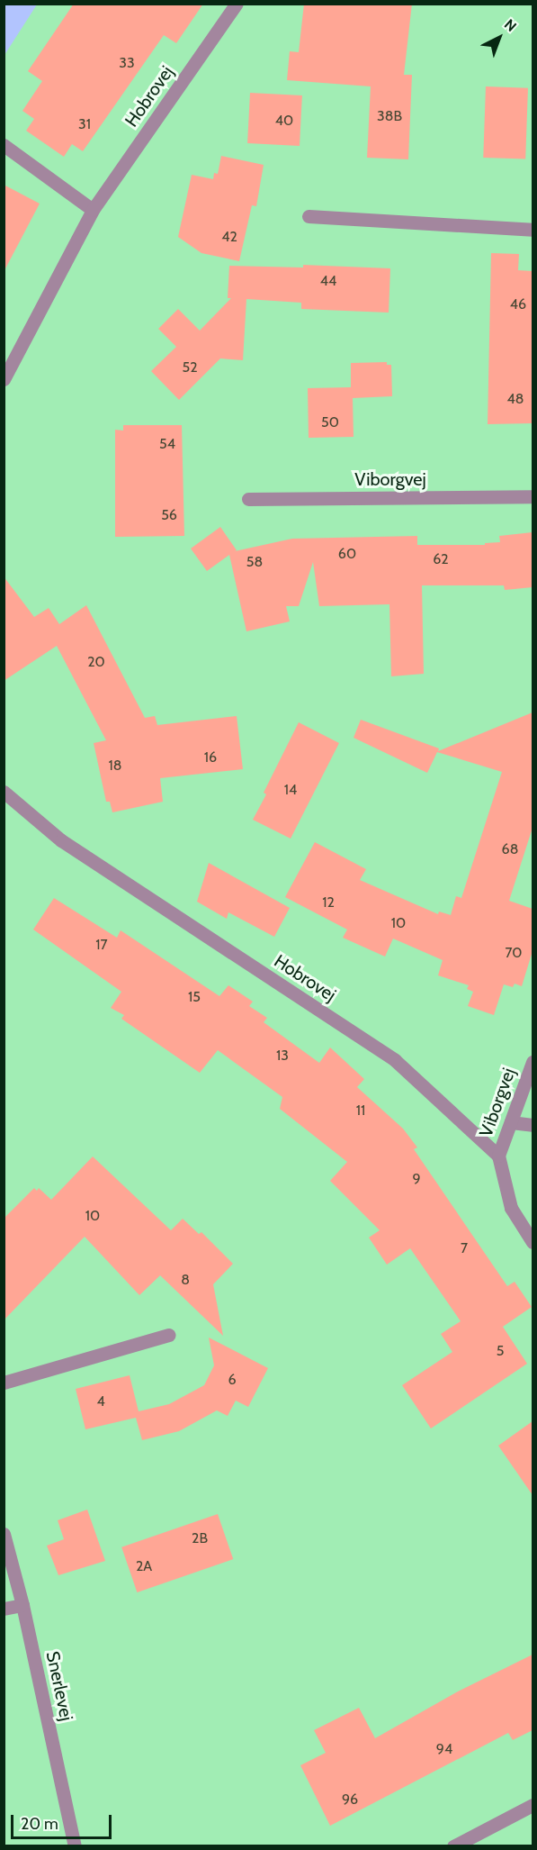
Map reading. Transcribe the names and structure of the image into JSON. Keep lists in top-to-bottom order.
{
  "streets": {
    "street": ["Hobrovej", "Viborgvej", "Snerlevej"]
  },
  "crossings": [
    ["Hobrovej", "Viborgvej"]
  ],
  "house_numbers": [
    "33",
    "38B",
    "40",
    "31",
    "42",
    "44",
    "46",
    "52",
    "48",
    "50",
    "54",
    "56",
    "60",
    "62",
    "58",
    "20",
    "16",
    "18",
    "14",
    "68",
    "12",
    "10",
    "17",
    "70",
    "15",
    "13",
    "11",
    "9",
    "10",
    "7",
    "8",
    "5",
    "6",
    "4",
    "2B",
    "2A",
    "94",
    "96"
  ],
  "scale_bar": "20 m",
  "north": "top right"
}
